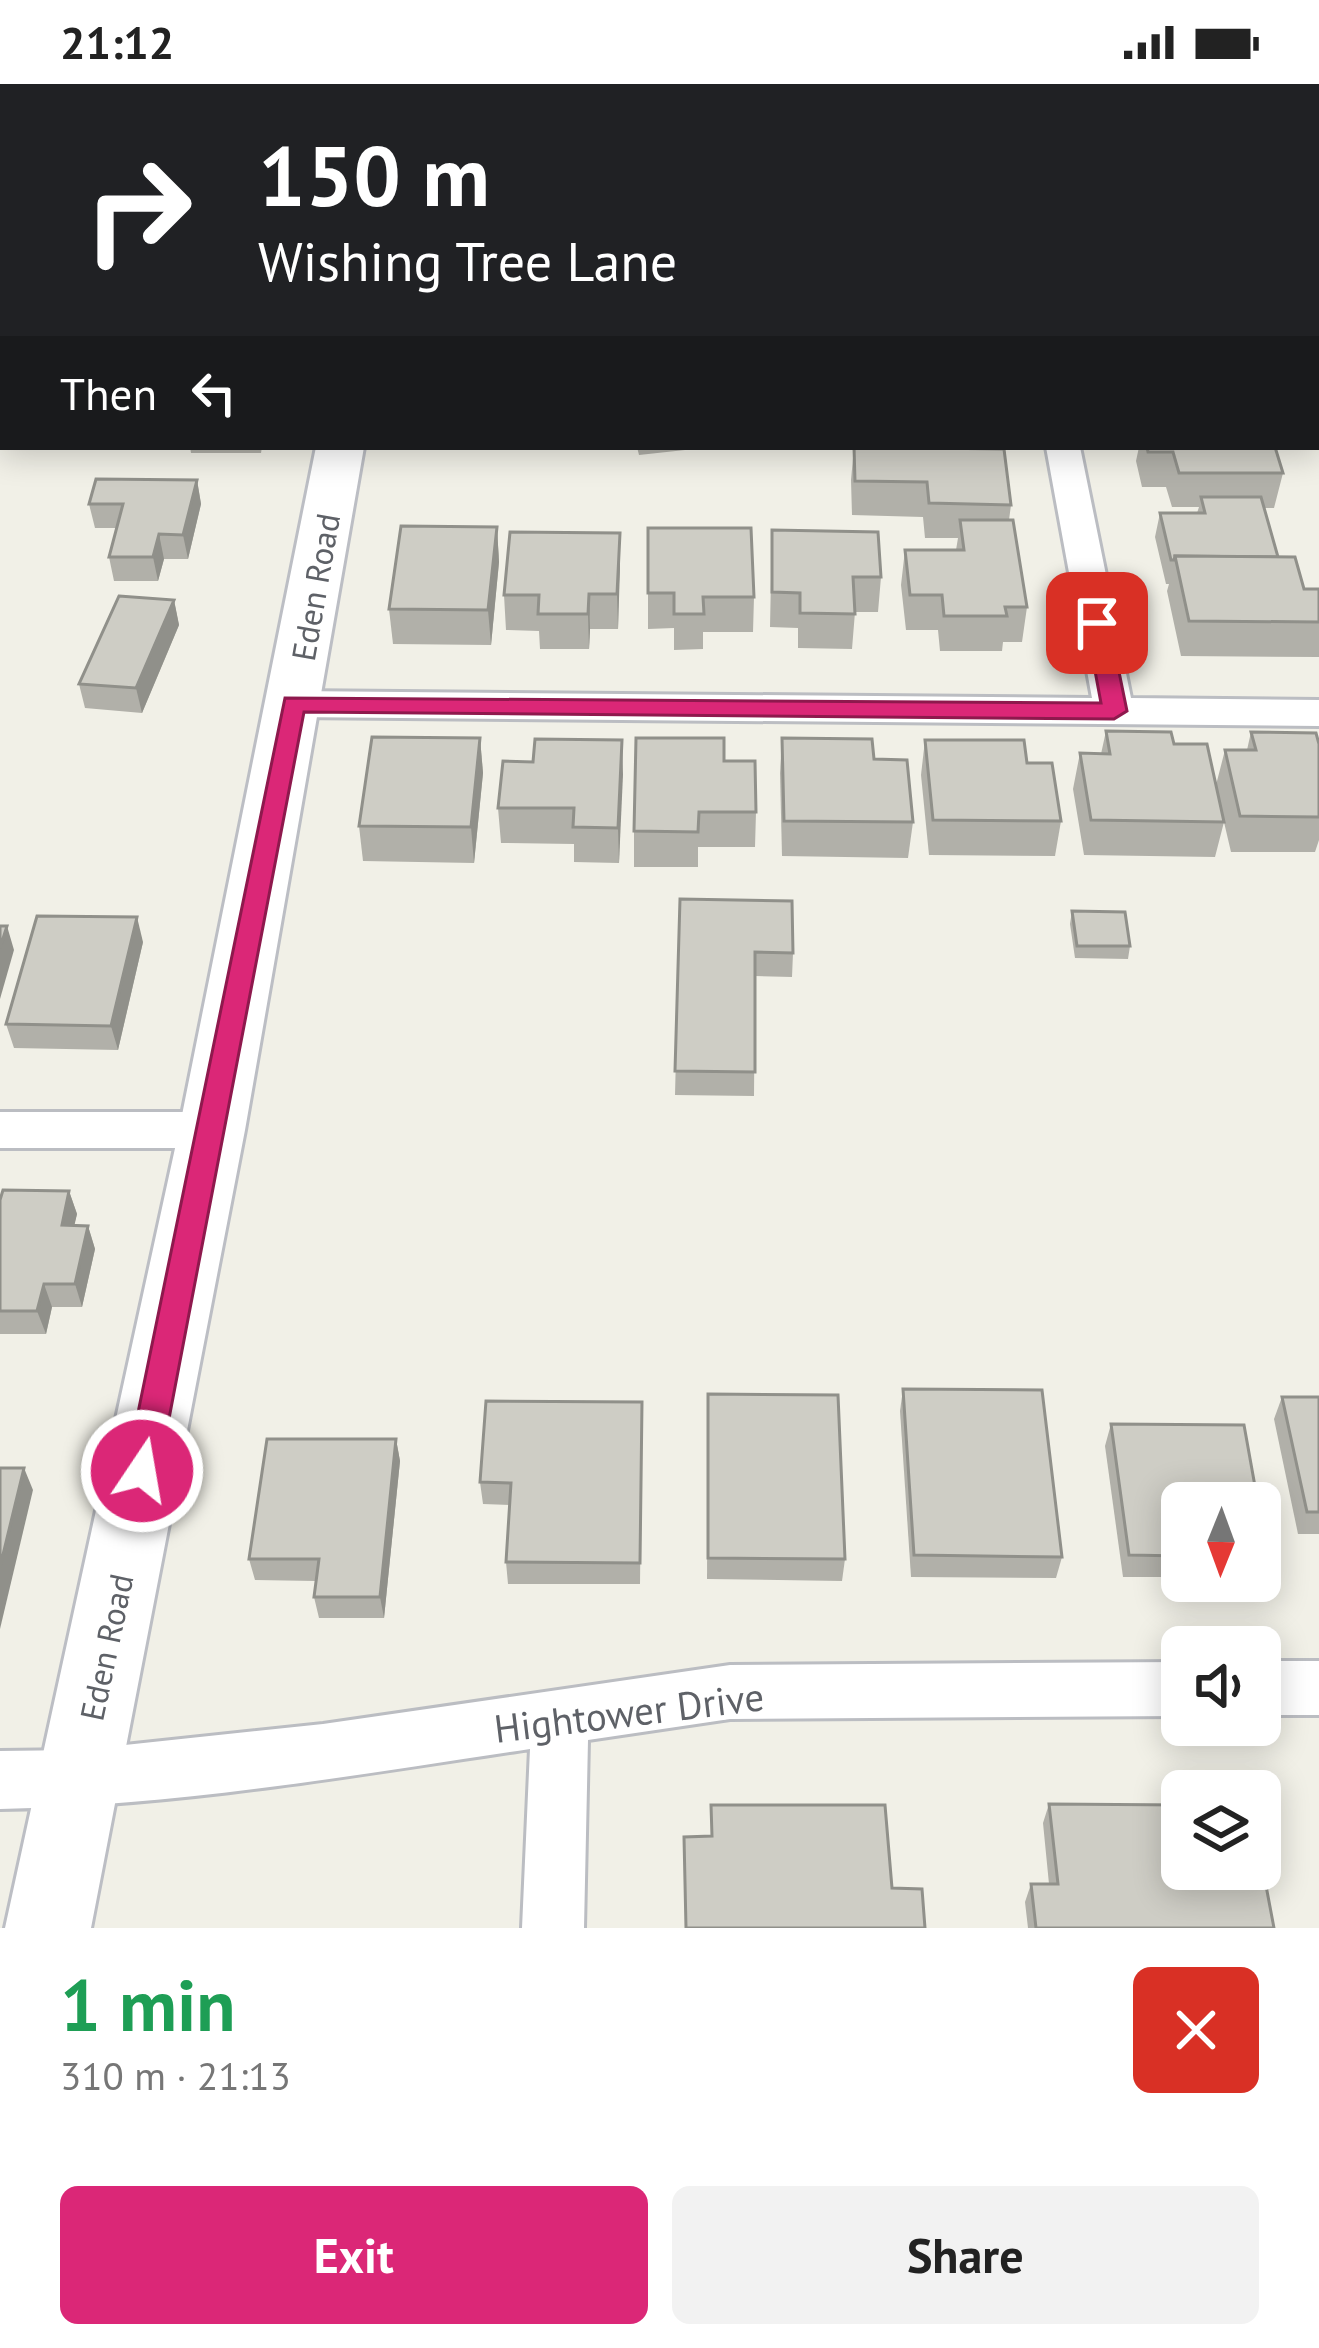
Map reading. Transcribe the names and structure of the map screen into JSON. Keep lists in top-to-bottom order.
{
  "streets": {
    "street": ["Eden Road", "Hightower Drive"]
  },
  "crossings": [
    ["Eden Road", "Hightower Drive"]
  ],
  "north": "bottom",
  "page": {
    "status": "21:12",
    "turn": ["150 m", "Wishing Tree Lane"],
    "then": "Then",
    "heading": ["1 min", "310 m · 21:13"],
    "buttons": ["Exit", "Share"]
  }
}
